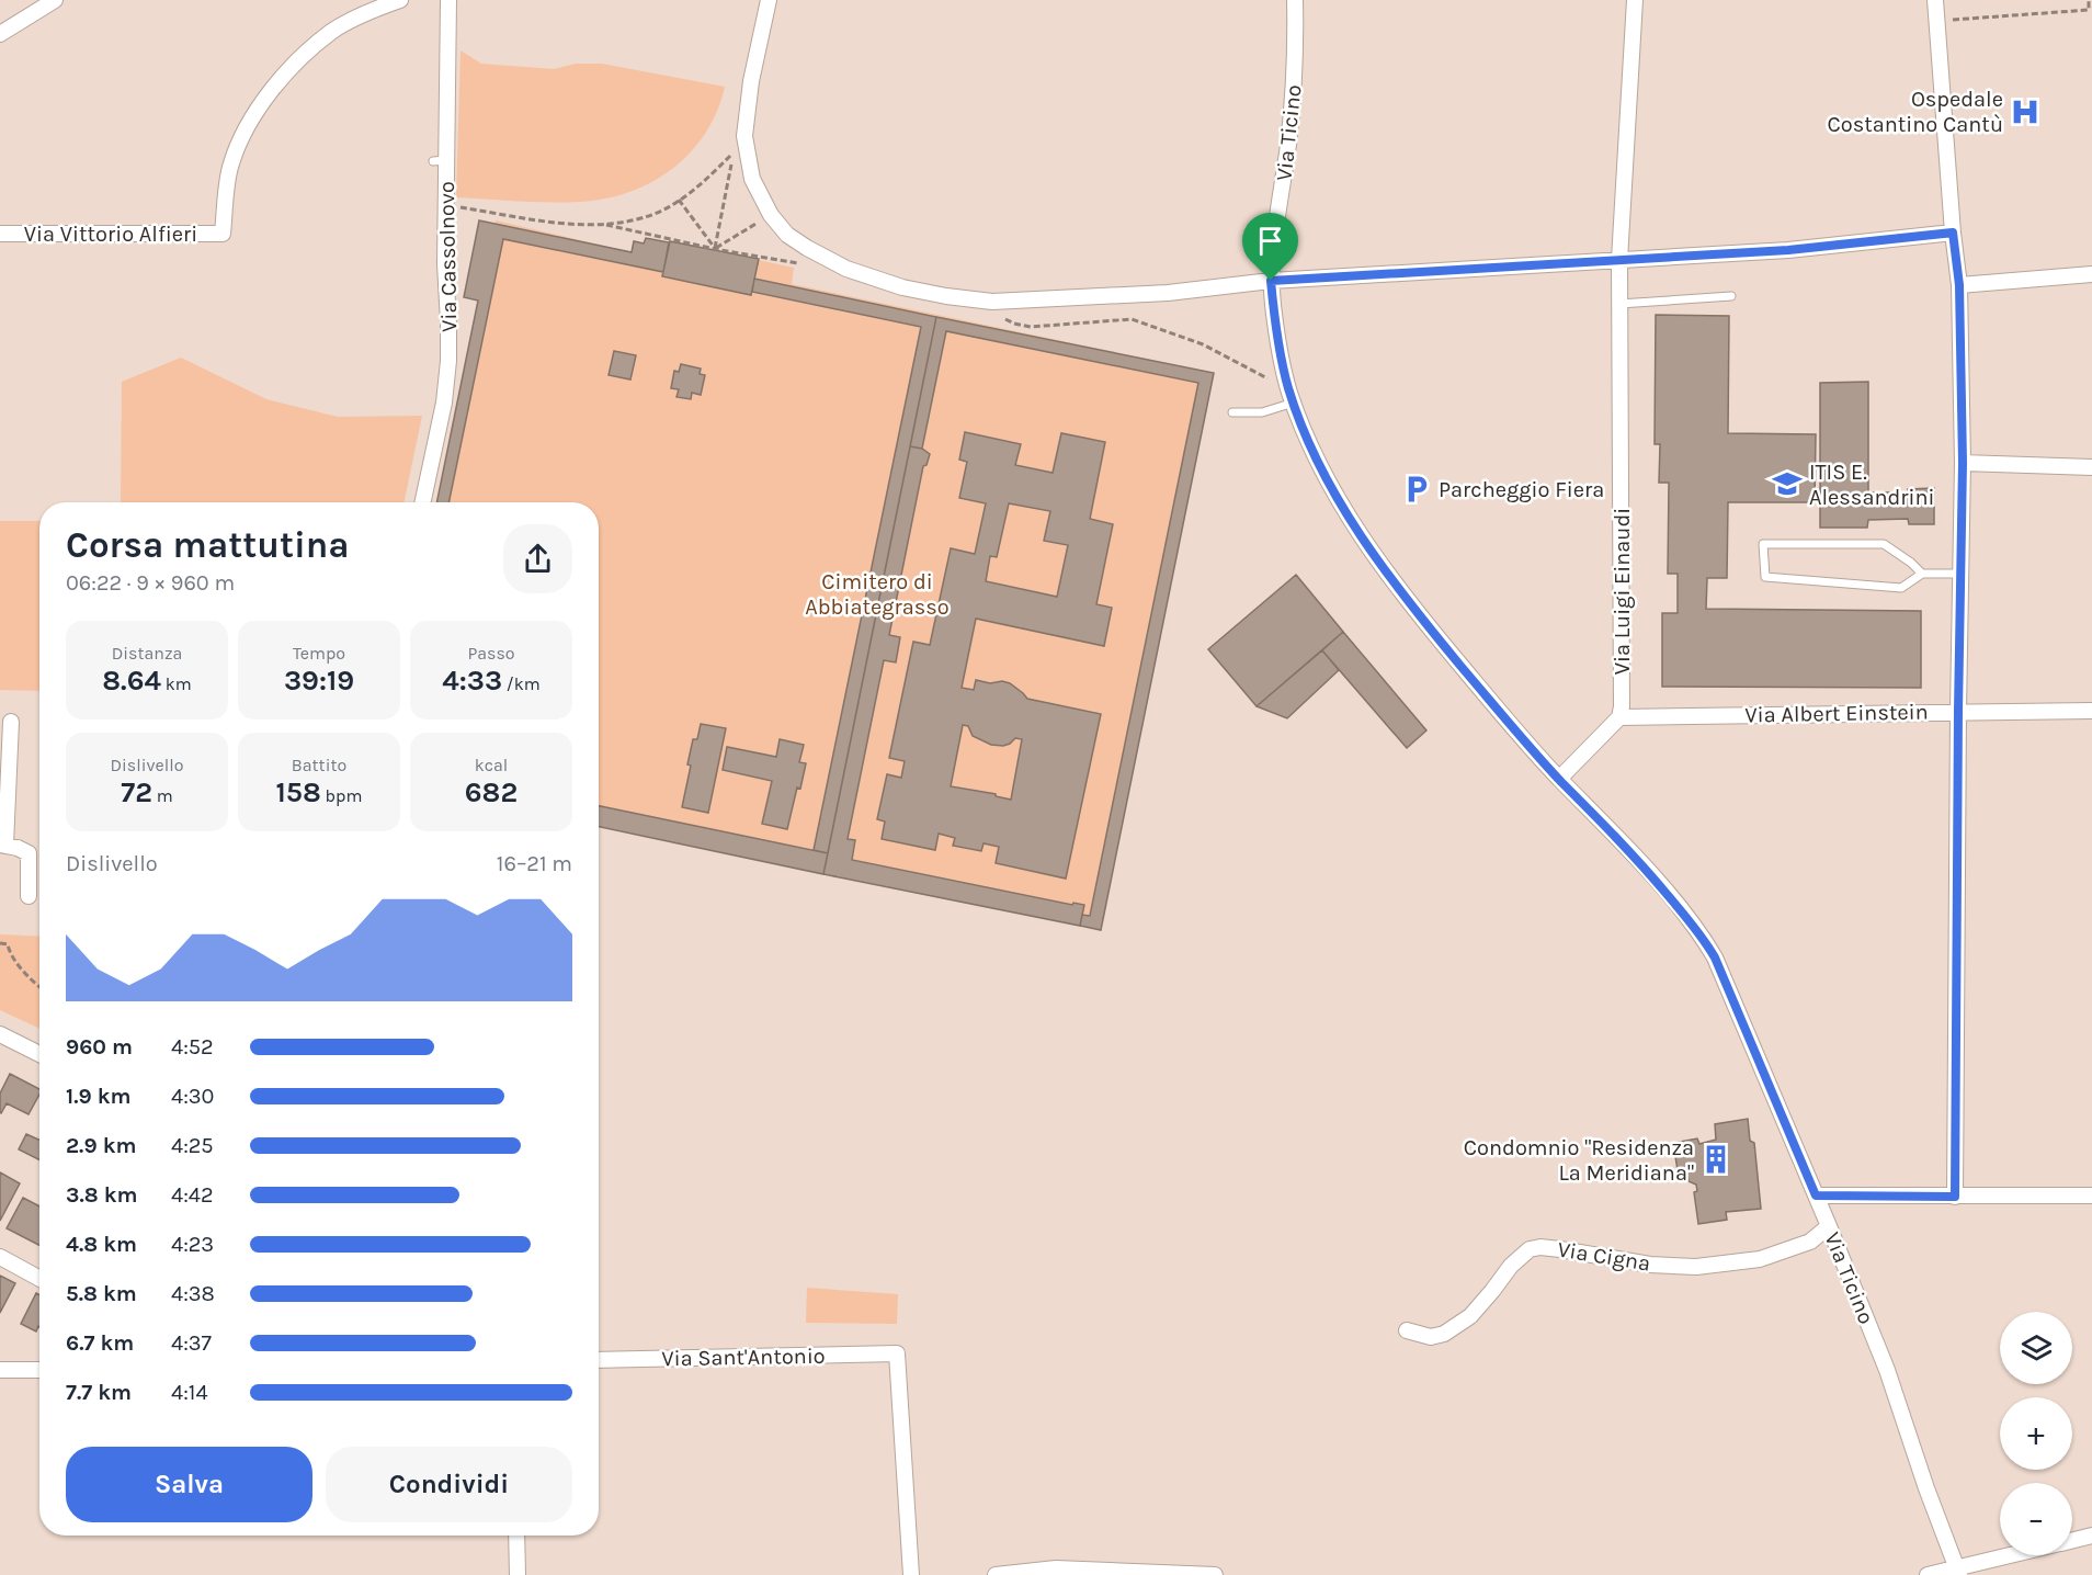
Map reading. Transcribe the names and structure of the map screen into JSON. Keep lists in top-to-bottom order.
{
  "streets": {
    "street": [
      "Via Ticino",
      "Via Vittorio Alfieri",
      "Via Cassolnovo",
      "Via Luigi Einaudi",
      "Via Albert Einstein",
      "Via Cigna",
      "Via Sant'Antonio"
    ]
  },
  "crossings": [
    ["Via Ticino", "Via Cigna"],
    ["Via Luigi Einaudi", "Via Albert Einstein"]
  ],
  "parks": ["Cimitero di Abbiategrasso"],
  "places": {
    "hospital": ["Ospedale Costantino Cantù"],
    "school or university": ["ITIS E. Alessandrini"],
    "parking": ["Parcheggio Fiera"],
    "building": ["Condomnio \"Residenza La Meridiana\""]
  },
  "page": {
    "heading": ["Corsa mattutina", "06:22 · 9 × 960 m"],
    "stats": [
      ["Distanza", "8.64 km"],
      ["Tempo", "39:19"],
      ["Passo", "4:33 /km"],
      ["Dislivello", "72 m"],
      ["Battito", "158 bpm"],
      ["kcal", "682"]
    ],
    "chart": ["Dislivello", "16–21 m"],
    "list": [
      {
        "name": "960 m",
        "note": "4:52"
      },
      {
        "name": "1.9 km",
        "note": "4:30"
      },
      {
        "name": "2.9 km",
        "note": "4:25"
      },
      {
        "name": "3.8 km",
        "note": "4:42"
      },
      {
        "name": "4.8 km",
        "note": "4:23"
      },
      {
        "name": "5.8 km",
        "note": "4:38"
      },
      {
        "name": "6.7 km",
        "note": "4:37"
      },
      {
        "name": "7.7 km",
        "note": "4:14"
      }
    ],
    "map_buttons": ["+", "−"],
    "buttons": ["Salva", "Condividi"]
  }
}
